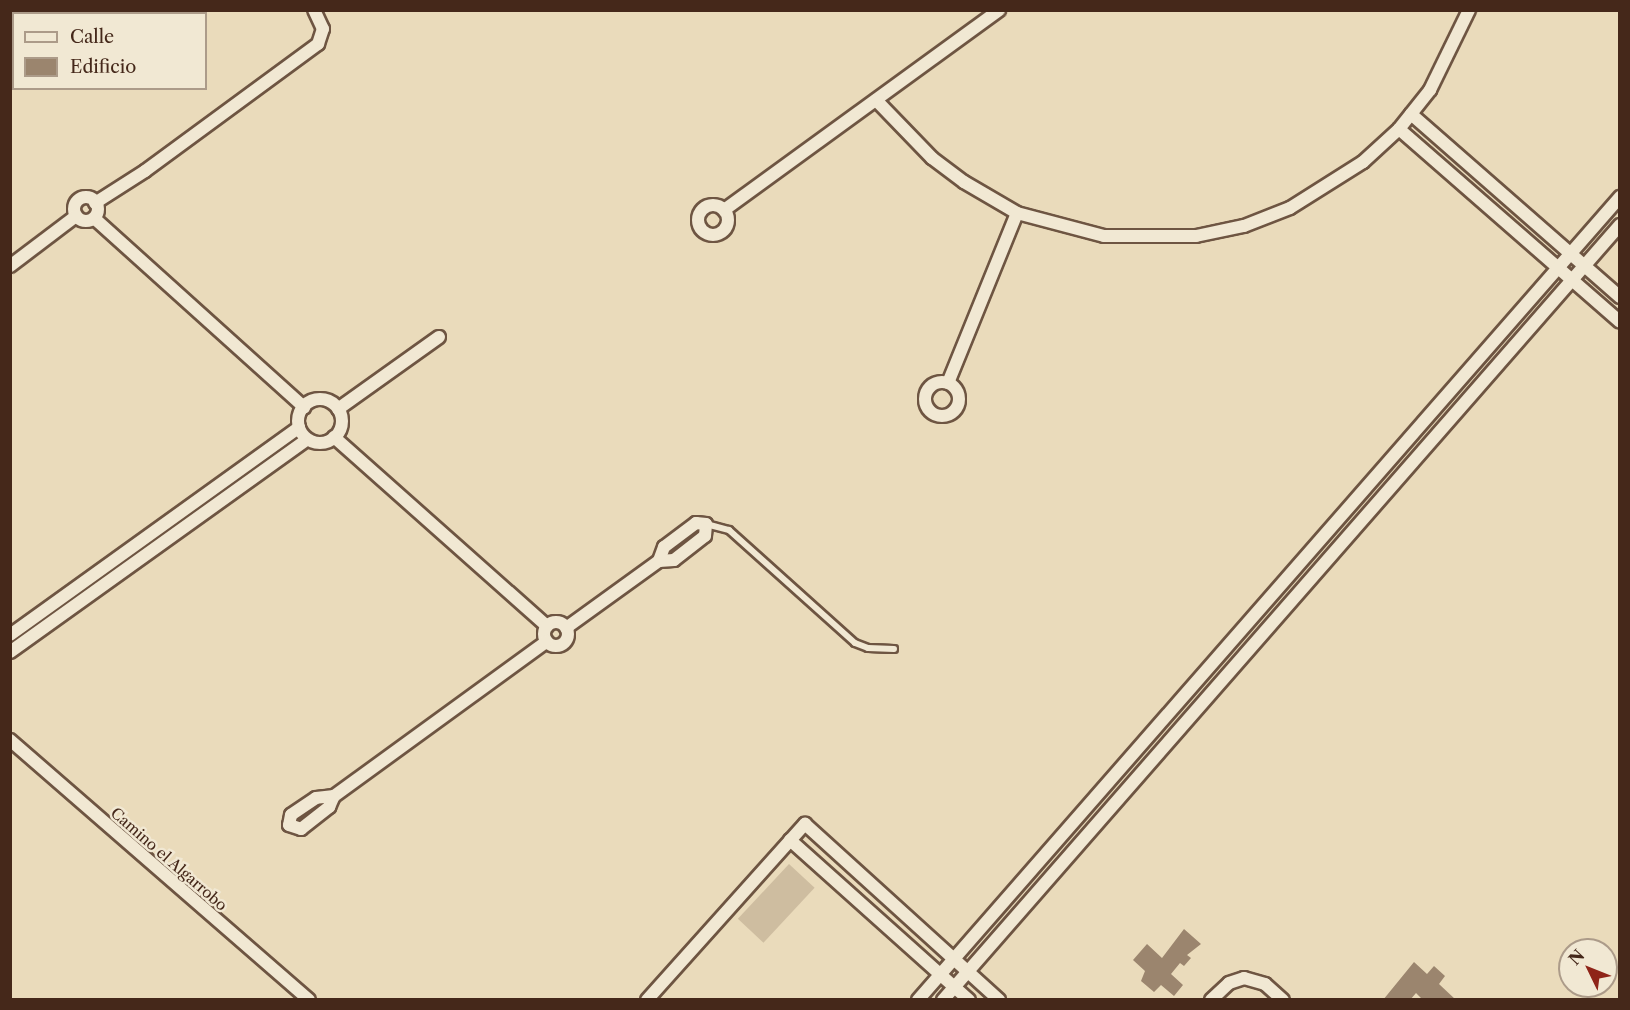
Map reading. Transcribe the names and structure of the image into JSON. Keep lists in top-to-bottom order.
{
  "streets": {
    "street": ["Camino el Algarrobo"]
  },
  "legend": ["Calle", "Edificio"],
  "north": "top left"
}
